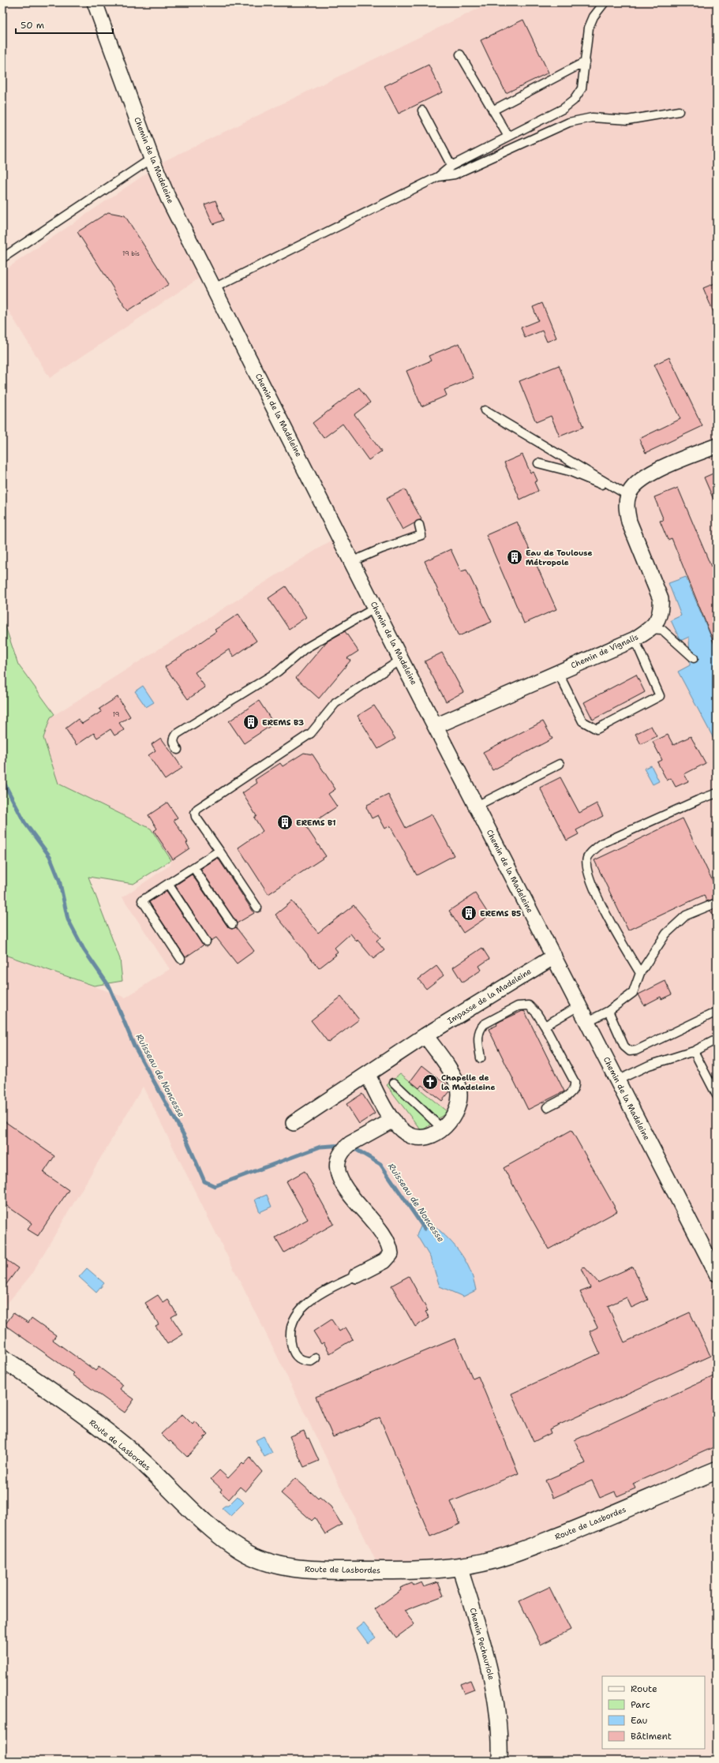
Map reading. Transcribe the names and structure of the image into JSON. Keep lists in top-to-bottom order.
{
  "streets": {
    "street": [
      "Chemin de la Madeleine",
      "Chemin de Vignalis",
      "Impasse de la Madeleine",
      "Route de Lasbordes",
      "Chemin Pechauriole"
    ]
  },
  "crossings": [
    ["Chemin de la Madeleine", "Chemin de Vignalis"],
    ["Chemin de la Madeleine", "Impasse de la Madeleine"],
    ["Route de Lasbordes", "Chemin Pechauriole"]
  ],
  "water": ["Ruisseau de Noncesse"],
  "places": {
    "building": [
      "Eau de Toulouse Métropole",
      "EREMS B3",
      "EREMS B1",
      "EREMS B5"
    ],
    "church": ["Chapelle de la Madeleine"]
  },
  "house_numbers": ["19 bis", "19"],
  "legend": [
    "Route",
    "Parc",
    "Eau",
    "Bâtiment"
  ],
  "scale_bar": "50 m"
}
